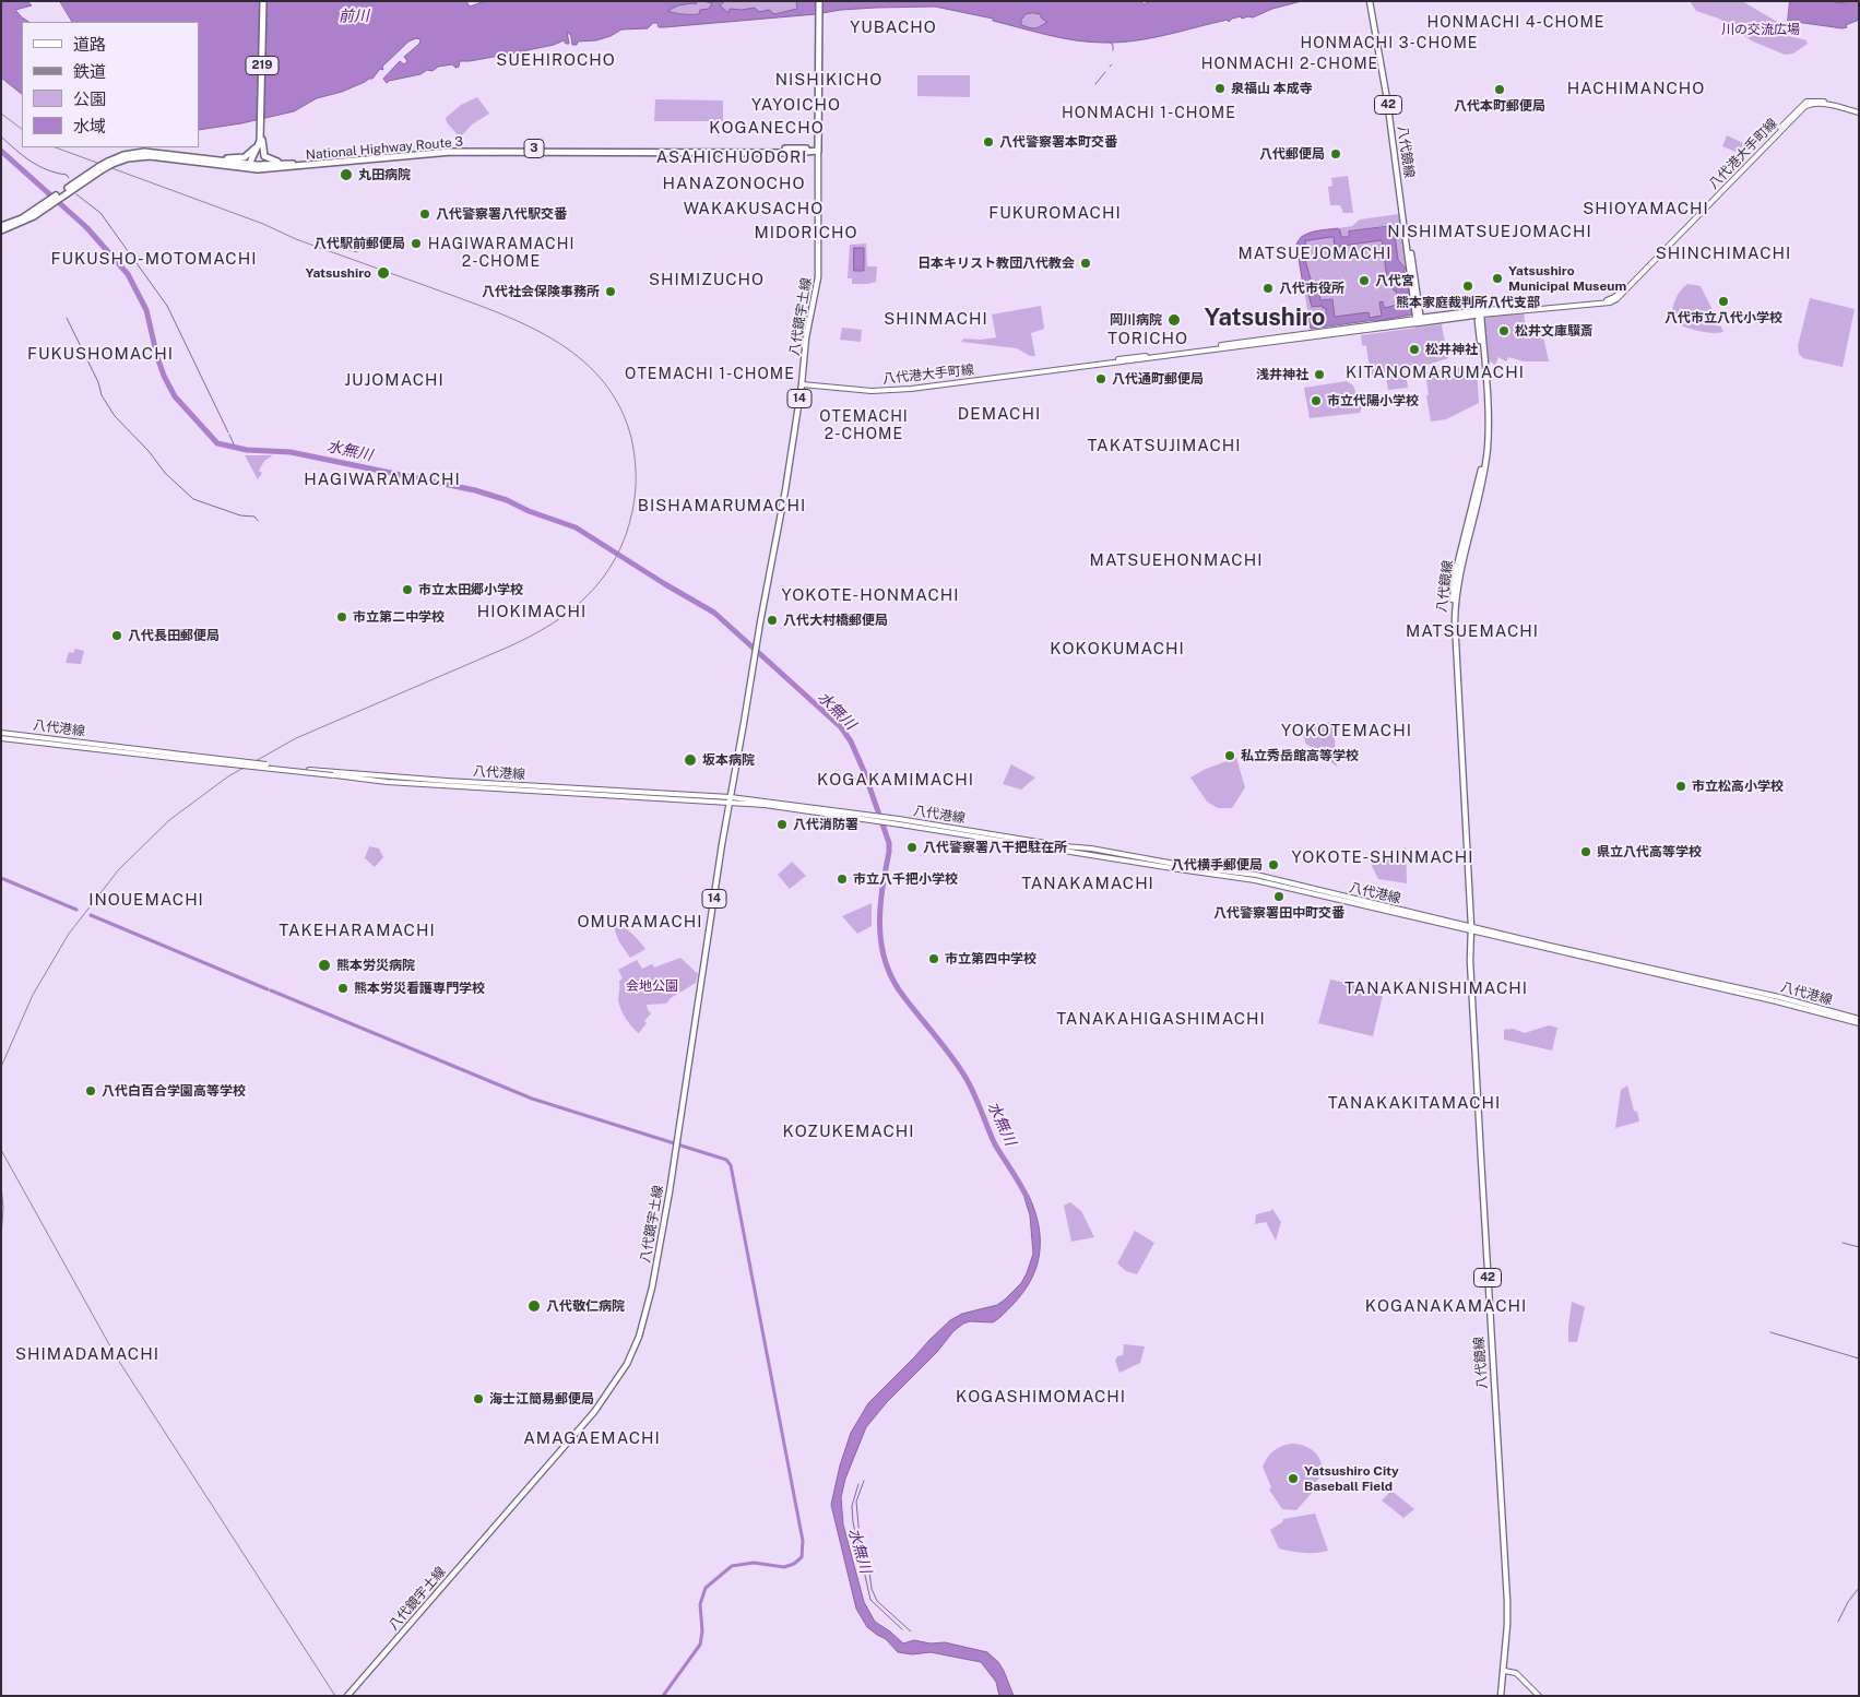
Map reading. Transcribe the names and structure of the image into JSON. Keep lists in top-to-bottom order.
{
  "streets": {
    "highway": ["219", "National Highway Route 3", "3"],
    "main road": [
      "42",
      "八代鏡線",
      "八代港大手町線",
      "八代鏡宇土線",
      "14",
      "八代港線"
    ]
  },
  "crossings": [
    ["219", "National Highway Route 3"],
    ["National Highway Route 3", "八代鏡宇土線"],
    ["八代鏡線", "八代港大手町線"],
    ["八代鏡線", "八代港線"],
    ["八代港大手町線", "八代鏡宇土線"],
    ["八代鏡宇土線", "八代港線"]
  ],
  "districts": [
    "HONMACHI 4-CHOME",
    "YUBACHO",
    "HONMACHI 3-CHOME",
    "SUEHIROCHO",
    "HONMACHI 2-CHOME",
    "NISHIKICHO",
    "HACHIMANCHO",
    "YAYOICHO",
    "HONMACHI 1-CHOME",
    "KOGANECHO",
    "ASAHICHUODORI",
    "HANAZONOCHO",
    "WAKAKUSACHO",
    "SHIOYAMACHI",
    "FUKUROMACHI",
    "NISHIMATSUEJOMACHI",
    "MIDORICHO",
    "HAGIWARAMACHI 2-CHOME",
    "MATSUEJOMACHI",
    "SHINCHIMACHI",
    "FUKUSHO-MOTOMACHI",
    "SHIMIZUCHO",
    "Yatsushiro",
    "SHINMACHI",
    "TORICHO",
    "FUKUSHOMACHI",
    "KITANOMARUMACHI",
    "OTEMACHI 1-CHOME",
    "JUJOMACHI",
    "DEMACHI",
    "OTEMACHI 2-CHOME",
    "TAKATSUJIMACHI",
    "HAGIWARAMACHI",
    "BISHAMARUMACHI",
    "MATSUEHONMACHI",
    "YOKOTE-HONMACHI",
    "HIOKIMACHI",
    "MATSUEMACHI",
    "KOKOKUMACHI",
    "YOKOTEMACHI",
    "KOGAKAMIMACHI",
    "YOKOTE-SHINMACHI",
    "TANAKAMACHI",
    "INOUEMACHI",
    "OMURAMACHI",
    "TAKEHARAMACHI",
    "TANAKANISHIMACHI",
    "TANAKAHIGASHIMACHI",
    "TANAKAKITAMACHI",
    "KOZUKEMACHI",
    "KOGANAKAMACHI",
    "SHIMADAMACHI",
    "KOGASHIMOMACHI",
    "AMAGAEMACHI"
  ],
  "water": ["前川", "水無川"],
  "parks": ["川の交流広場", "会地公園"],
  "places": [
    "泉福山 本成寺",
    "八代本町郵便局",
    "八代警察署本町交番",
    "八代郵便局",
    "丸田病院",
    "八代警察署八代駅交番",
    "八代駅前郵便局",
    "日本キリスト教団八代教会",
    "Yatsushiro",
    "Yatsushiro Municipal Museum",
    "八代宮",
    "熊本家庭裁判所八代支部",
    "八代市役所",
    "八代社会保険事務所",
    "八代市立八代小学校",
    "岡川病院",
    "松井文庫驥斎",
    "松井神社",
    "浅井神社",
    "八代通町郵便局",
    "市立代陽小学校",
    "市立太田郷小学校",
    "市立第二中学校",
    "八代大村橋郵便局",
    "八代長田郵便局",
    "私立秀岳館高等学校",
    "坂本病院",
    "市立松高小学校",
    "八代消防署",
    "八代警察署八干把駐在所",
    "県立八代高等学校",
    "八代横手郵便局",
    "市立八千把小学校",
    "八代警察署田中町交番",
    "市立第四中学校",
    "熊本労災病院",
    "熊本労災看護専門学校",
    "八代白百合学園高等学校",
    "八代敬仁病院",
    "海士江簡易郵便局",
    "Yatsushiro City Baseball Field"
  ],
  "legend": [
    "道路",
    "鉄道",
    "公園",
    "水域"
  ]
}
